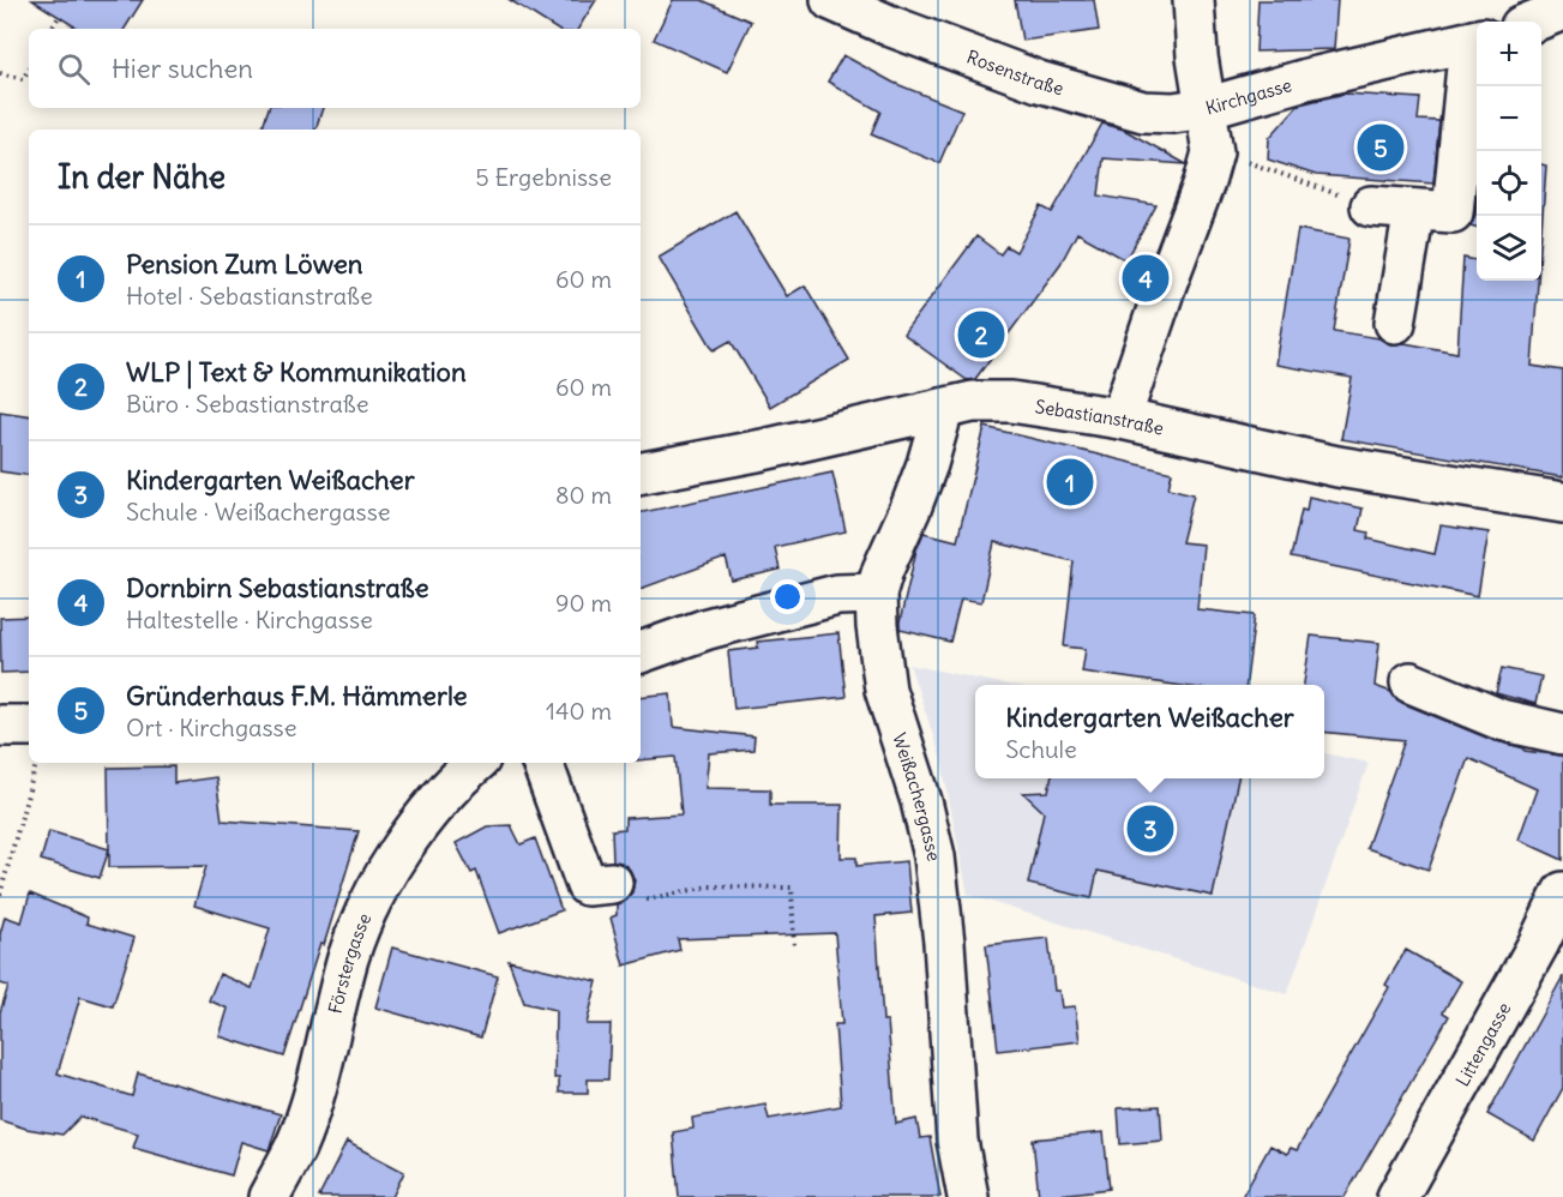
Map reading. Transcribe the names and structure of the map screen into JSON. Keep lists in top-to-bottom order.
{
  "streets": {
    "street": [
      "Rosenstraße",
      "Kirchgasse",
      "Sebastianstraße",
      "Weißachergasse",
      "Förstergasse",
      "Littengasse"
    ]
  },
  "crossings": [
    ["Rosenstraße", "Kirchgasse"],
    ["Kirchgasse", "Sebastianstraße"],
    ["Sebastianstraße", "Weißachergasse"]
  ],
  "page": {
    "map_buttons": ["+", "−"],
    "search": "Hier suchen",
    "pins": [
      "5",
      "4",
      "2",
      "1",
      "3"
    ],
    "heading": ["In der Nähe", "5 Ergebnisse"],
    "list": [
      {
        "mark": "1",
        "name": "Pension Zum Löwen",
        "note": "Hotel · Sebastianstraße",
        "value": "60 m"
      },
      {
        "mark": "2",
        "name": "WLP | Text & Kommunikation",
        "note": "Büro · Sebastianstraße",
        "value": "60 m"
      },
      {
        "mark": "3",
        "name": "Kindergarten Weißacher",
        "note": "Schule · Weißachergasse",
        "value": "80 m"
      },
      {
        "mark": "4",
        "name": "Dornbirn Sebastianstraße",
        "note": "Haltestelle · Kirchgasse",
        "value": "90 m"
      },
      {
        "mark": "5",
        "name": "Gründerhaus F.M. Hämmerle",
        "note": "Ort · Kirchgasse",
        "value": "140 m"
      }
    ],
    "popup": ["Kindergarten Weißacher", "Schule"]
  }
}
